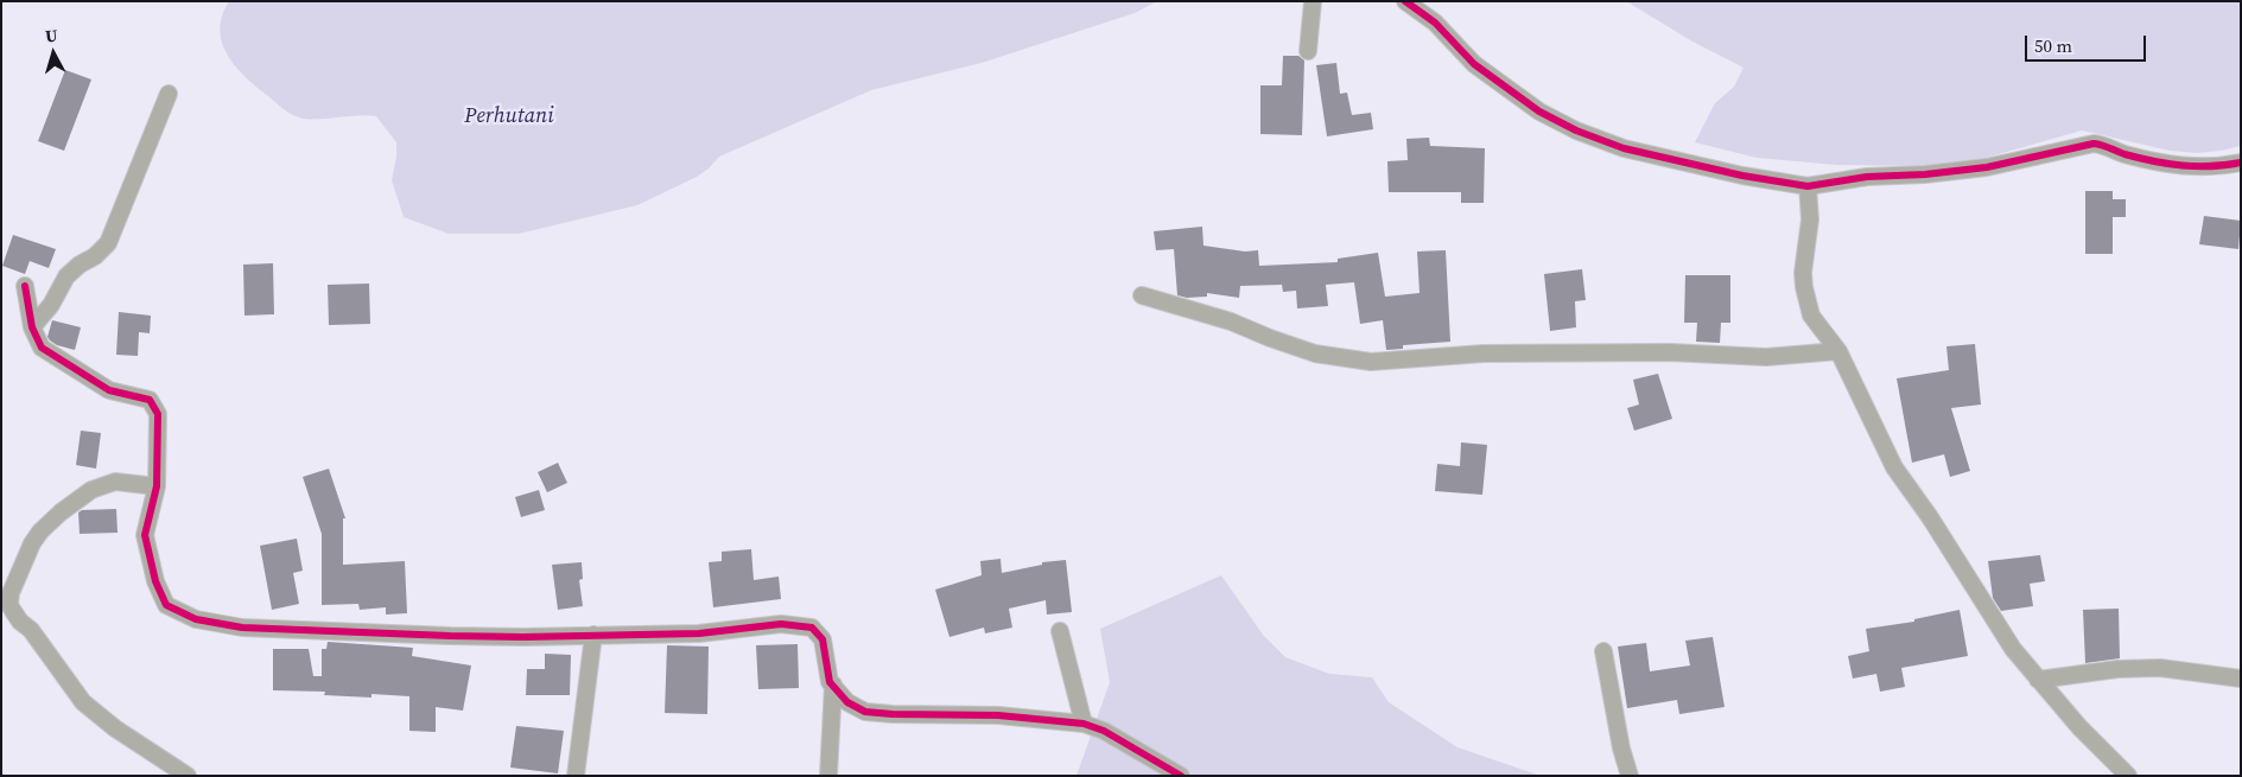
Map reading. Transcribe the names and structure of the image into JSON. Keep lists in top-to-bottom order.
{
  "parks": ["Perhutani"],
  "scale_bar": "50 m",
  "north": "top"
}
